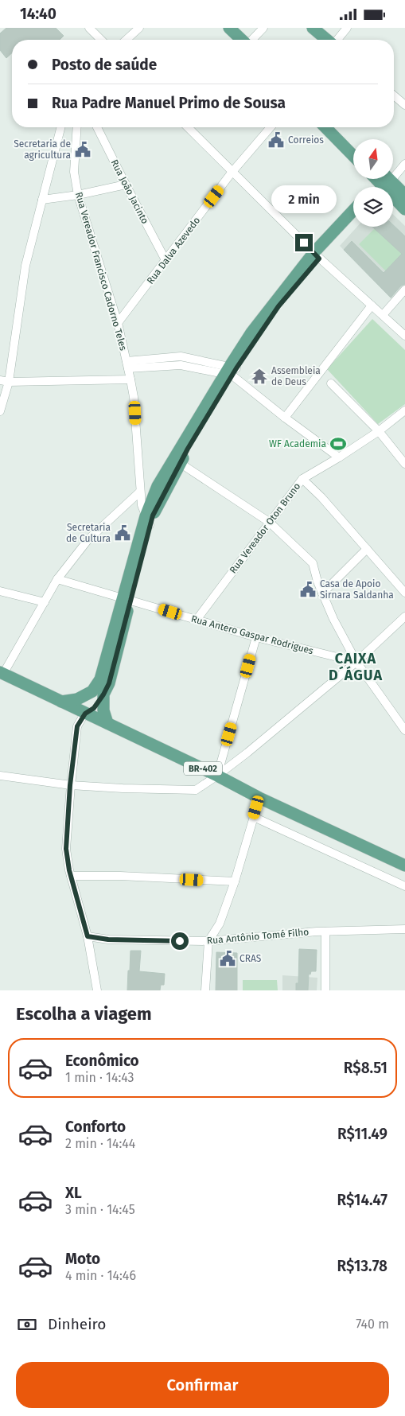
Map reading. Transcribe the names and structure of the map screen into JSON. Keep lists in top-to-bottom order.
{
  "streets": {
    "main road": ["BR-402"],
    "street": [
      "Rua João Jacinto",
      "Rua Dalva Azevedo",
      "Rua Vereador Francisco Cadorno Teles",
      "Rua Vereador Oton Bruno",
      "Rua Antero Gaspar Rodrigues",
      "Rua Antônio Tomé Filho"
    ]
  },
  "crossings": [
    ["Rua João Jacinto", "Rua Dalva Azevedo"],
    ["Rua Dalva Azevedo", "Rua Vereador Francisco Cadorno Teles"],
    ["Rua Vereador Oton Bruno", "Rua Antero Gaspar Rodrigues"]
  ],
  "districts": ["CAIXA D´ÁGUA"],
  "places": {
    "public building": [
      "Correios",
      "Secretaria de agricultura",
      "Secretaria de Cultura",
      "Casa de Apoio Sirnara Saldanha",
      "CRAS"
    ],
    "temple": ["Assembleia de Deus"],
    "sports": ["WF Academia"]
  },
  "north": "top",
  "page": {
    "status": "14:40",
    "banner": ["Posto de saúde", "Rua Padre Manuel Primo de Sousa"],
    "bubble": "2 min",
    "heading": "Escolha a viagem",
    "list": [
      {
        "name": "Econômico",
        "note": "1 min · 14:43",
        "value": "R$8.51"
      },
      {
        "name": "Conforto",
        "note": "2 min · 14:44",
        "value": "R$11.49"
      },
      {
        "name": "XL",
        "note": "3 min · 14:45",
        "value": "R$14.47"
      },
      {
        "name": "Moto",
        "note": "4 min · 14:46",
        "value": "R$13.78"
      }
    ],
    "pay": ["Dinheiro", "740 m"],
    "buttons": "Confirmar"
  }
}
